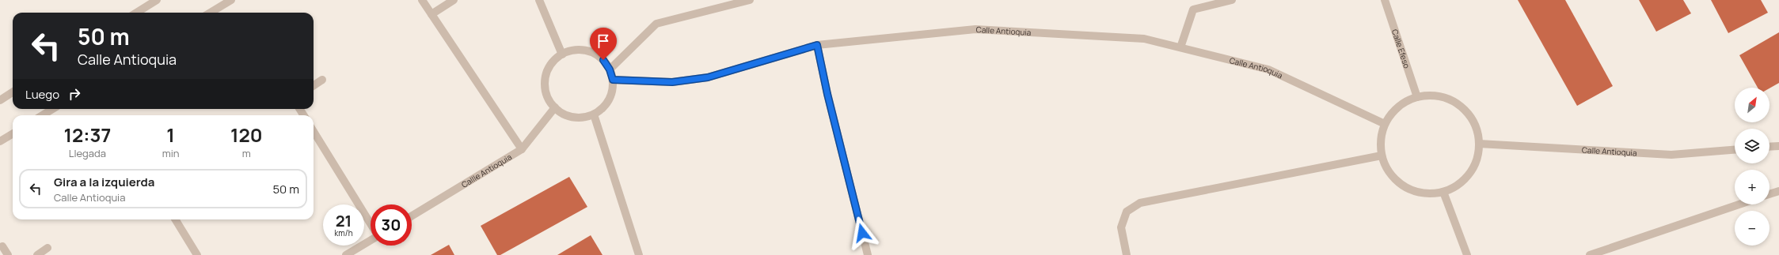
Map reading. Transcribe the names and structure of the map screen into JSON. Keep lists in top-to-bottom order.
{
  "streets": {
    "street": ["Calle Antioquia", "Calle Efeso", "Callle Antioquia"]
  },
  "crossings": [
    ["Calle Antioquia", "Calle Efeso"],
    ["Calle Antioquia", "Callle Antioquia"]
  ],
  "north": "top right",
  "page": {
    "turn": ["50 m", "Calle Antioquia"],
    "then": "Luego",
    "map_buttons": ["+", "−"],
    "eta": [
      "12:37",
      "Llegada",
      "1",
      "min",
      "120",
      "m"
    ],
    "list": [
      {
        "name": "Gira a la izquierda",
        "note": "Calle Antioquia",
        "value": "50 m"
      }
    ],
    "speed": "21 km/h",
    "limit": "30"
  }
}
